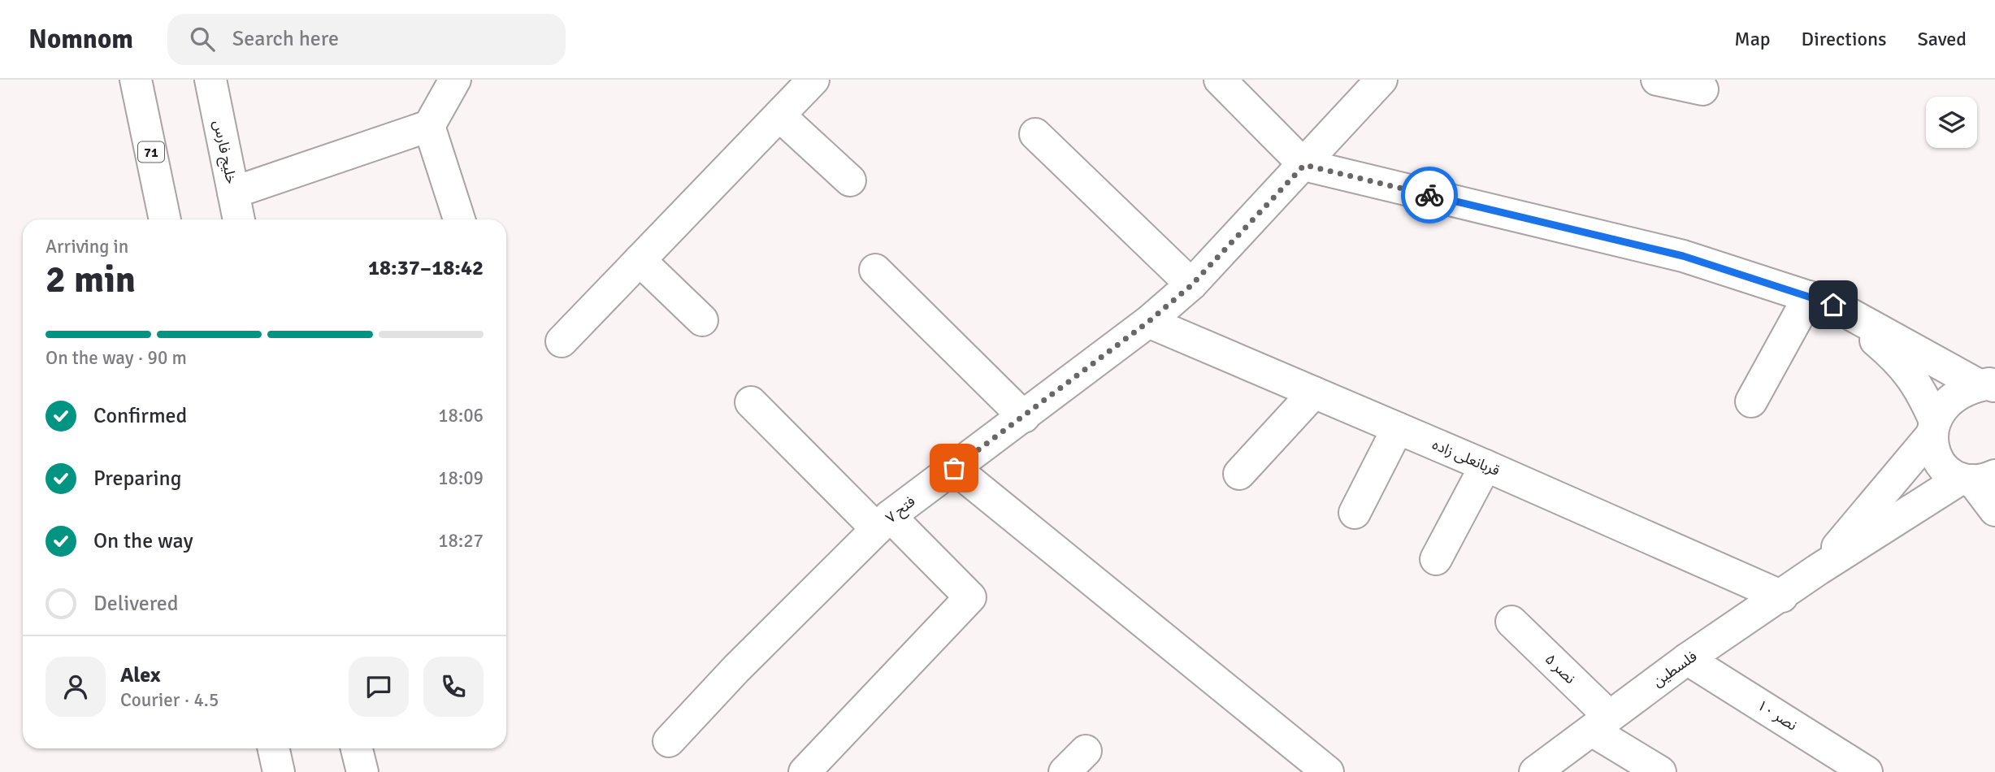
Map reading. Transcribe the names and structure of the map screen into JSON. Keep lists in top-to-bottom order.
{
  "streets": {
    "main road": [
      "71",
      "خلیج فارس",
      "قربانعلی زاده",
      "فتح ۷",
      "نصر ۵",
      "فلسطین",
      "نصر ۱۰"
    ]
  },
  "crossings": [
    ["قربانعلی زاده", "فتح ۷"],
    ["قربانعلی زاده", "فلسطین"],
    ["نصر ۵", "فلسطین"],
    ["فلسطین", "نصر ۱۰"]
  ],
  "page": {
    "header": "Nomnom",
    "search": "Search here",
    "nav": ["Map", "Directions", "Saved"],
    "heading": ["2 min", "Arriving in", "18:37–18:42"],
    "panel": ["Alex", "Courier · 4.5"],
    "bar": "On the way · 90 m",
    "list": [
      ["Confirmed", "18:06"],
      ["Preparing", "18:09"],
      ["On the way", "18:27"],
      "Delivered"
    ]
  }
}
